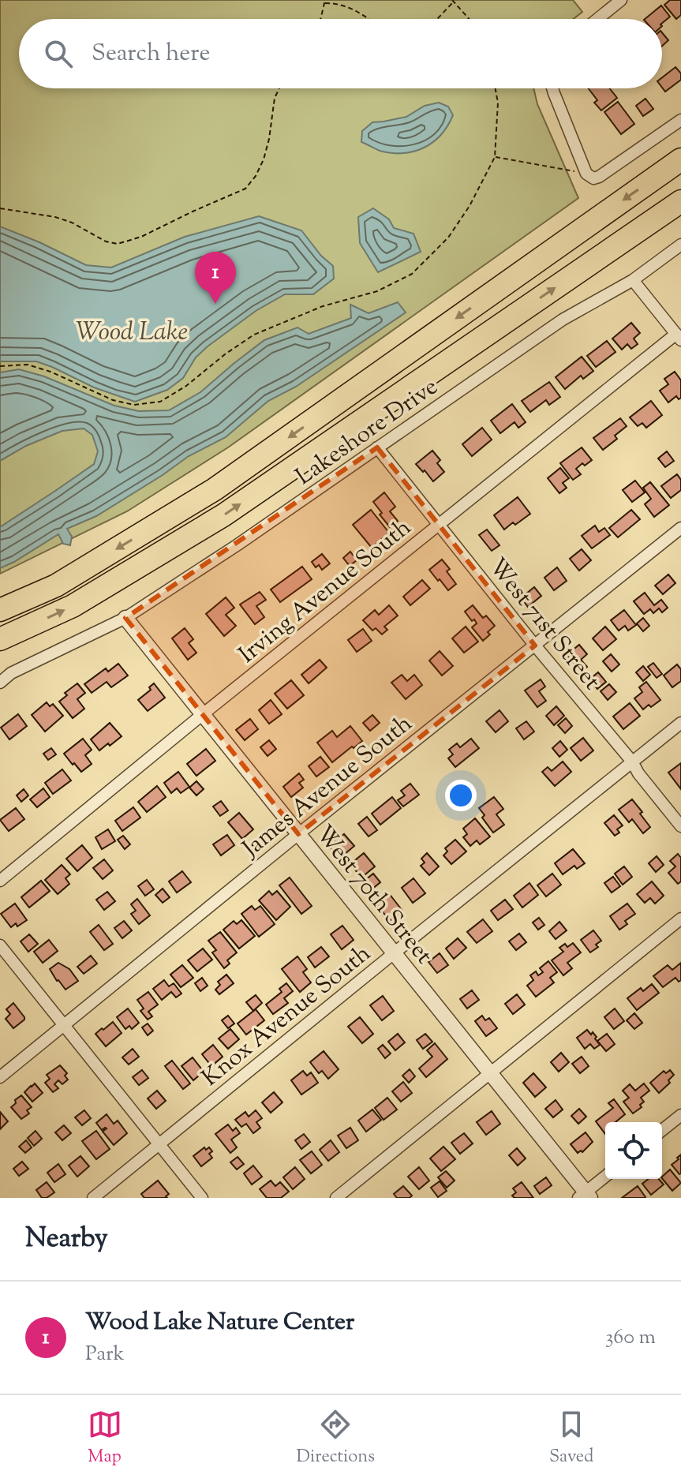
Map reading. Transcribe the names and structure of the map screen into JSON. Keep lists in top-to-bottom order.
{
  "streets": {
    "street": [
      "Lakeshore Drive",
      "Irving Avenue South",
      "West 71st Street",
      "James Avenue South",
      "West 70th Street",
      "Knox Avenue South"
    ]
  },
  "crossings": [
    ["Lakeshore Drive", "West 71st Street"],
    ["Lakeshore Drive", "West 70th Street"],
    ["Irving Avenue South", "West 71st Street"],
    ["Irving Avenue South", "West 70th Street"],
    ["West 71st Street", "James Avenue South"],
    ["West 71st Street", "Knox Avenue South"],
    ["James Avenue South", "West 70th Street"],
    ["West 70th Street", "Knox Avenue South"]
  ],
  "water": ["Wood Lake"],
  "page": {
    "search": "Search here",
    "pins": "1",
    "heading": "Nearby",
    "list": [
      {
        "mark": "1",
        "name": "Wood Lake Nature Center",
        "note": "Park",
        "value": "360 m"
      }
    ],
    "nav": ["Map", "Directions", "Saved"]
  }
}
